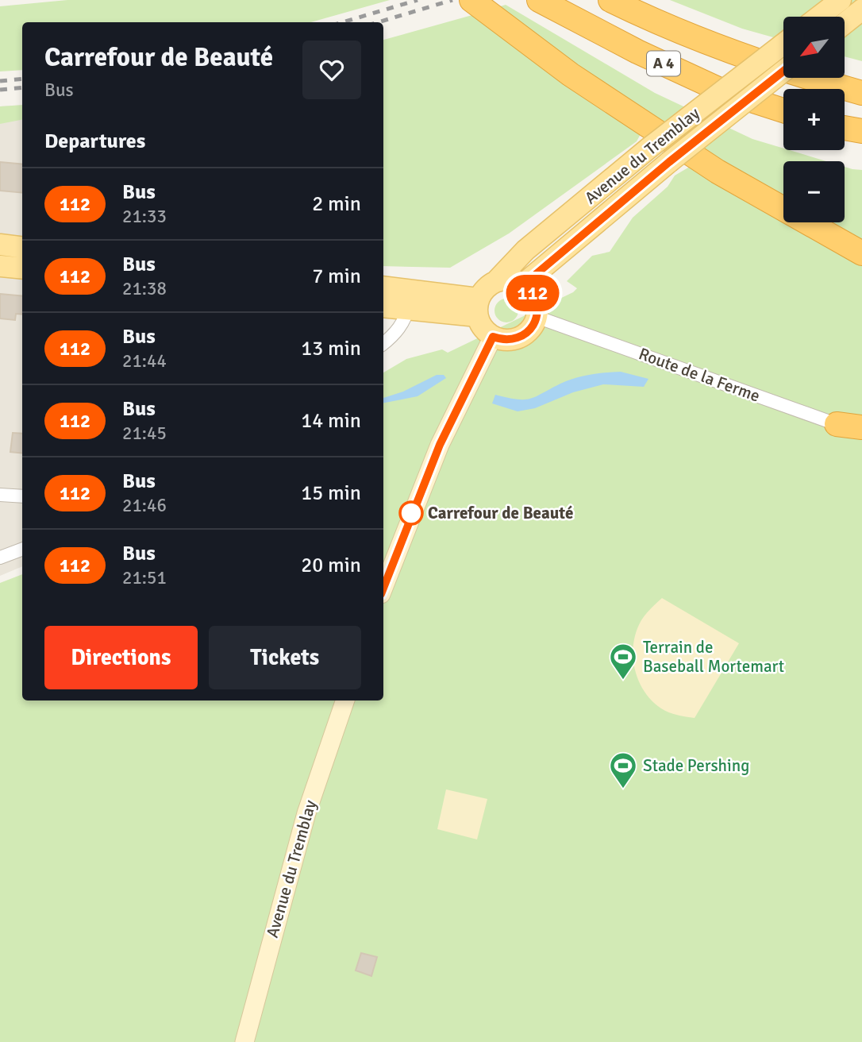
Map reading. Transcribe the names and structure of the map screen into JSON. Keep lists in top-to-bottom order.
{
  "streets": {
    "highway": ["A 4"],
    "main road": ["Avenue du Tremblay"],
    "street": ["Route de la Ferme"]
  },
  "crossings": [
    ["Avenue du Tremblay", "Route de la Ferme"]
  ],
  "places": {
    "other": ["Carrefour de Beauté"],
    "sports": ["Terrain de Baseball Mortemart", "Stade Pershing"]
  },
  "lines": ["bus line 112"],
  "north": "bottom left",
  "page": {
    "on_map": "112",
    "map_buttons": ["+", "−"],
    "heading": [
      ["Carrefour de Beauté", "Bus"],
      "Departures"
    ],
    "list": [
      {
        "mark": "112",
        "name": "Bus",
        "note": "21:33",
        "value": "2 min"
      },
      {
        "mark": "112",
        "name": "Bus",
        "note": "21:38",
        "value": "7 min"
      },
      {
        "mark": "112",
        "name": "Bus",
        "note": "21:44",
        "value": "13 min"
      },
      {
        "mark": "112",
        "name": "Bus",
        "note": "21:45",
        "value": "14 min"
      },
      {
        "mark": "112",
        "name": "Bus",
        "note": "21:46",
        "value": "15 min"
      },
      {
        "mark": "112",
        "name": "Bus",
        "note": "21:51",
        "value": "20 min"
      }
    ],
    "buttons": ["Directions", "Tickets"]
  }
}
